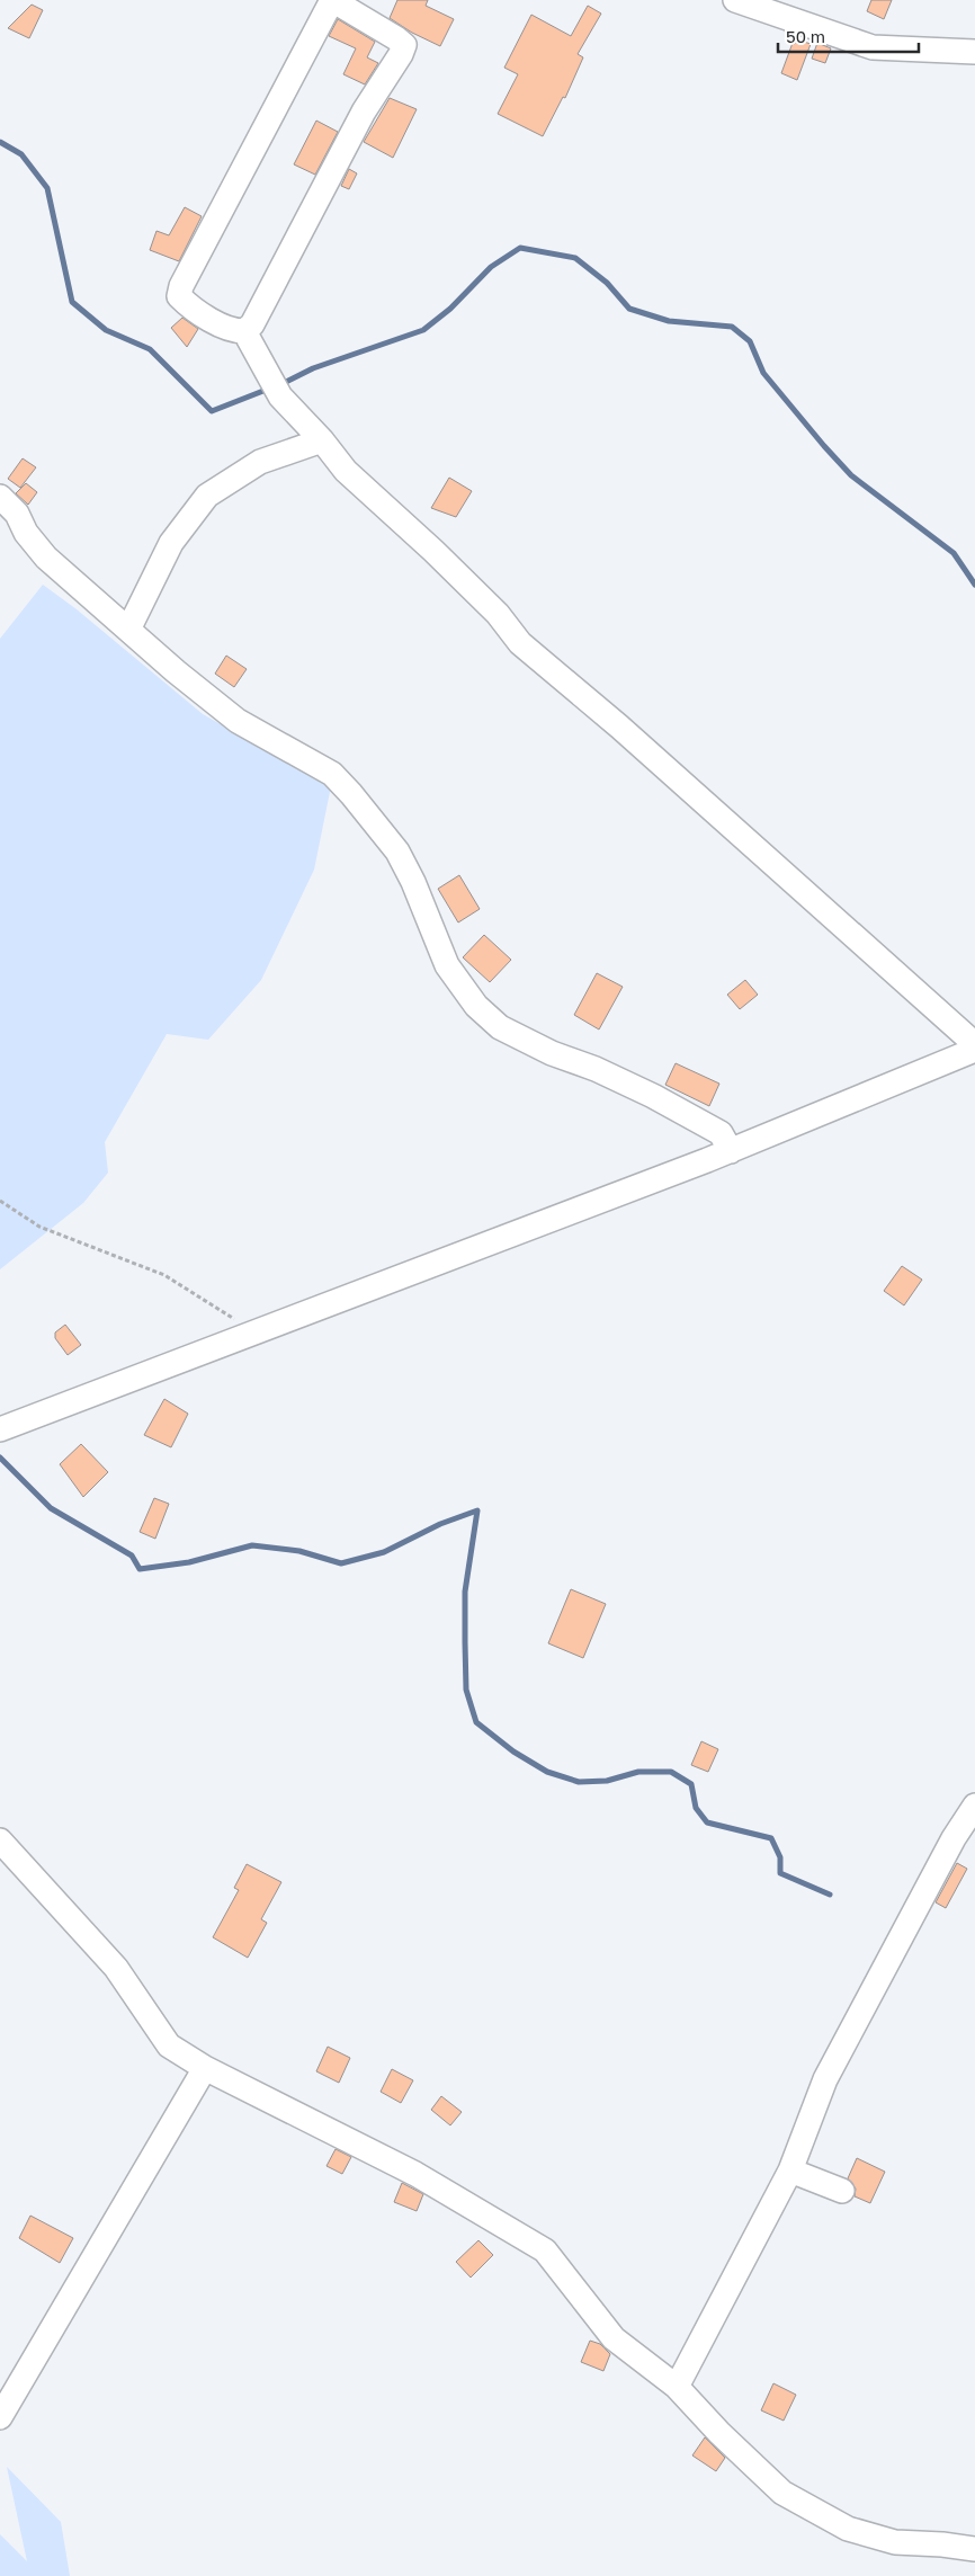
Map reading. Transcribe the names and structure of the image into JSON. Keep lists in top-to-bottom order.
{
  "scale_bar": "50 m"
}
